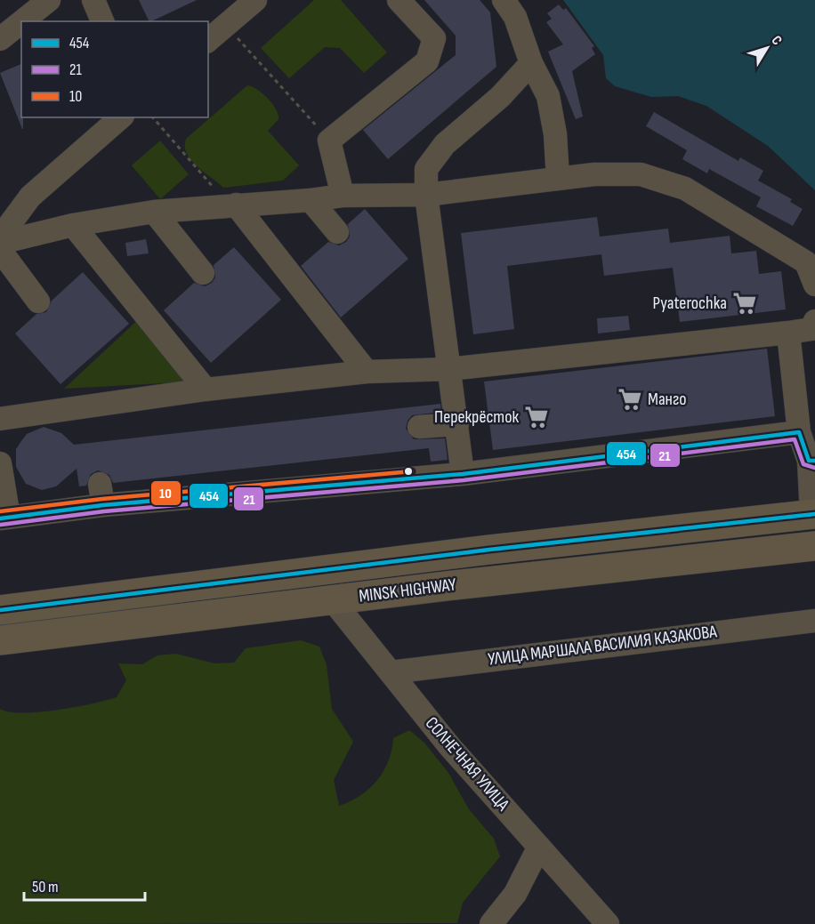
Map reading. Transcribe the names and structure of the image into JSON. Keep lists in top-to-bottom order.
{
  "streets": {
    "highway": ["MINSK HIGHWAY"],
    "street": ["УЛИЦА МАРШАЛА ВАСИЛИЯ КАЗАКОВА", "СОЛНЕЧНАЯ УЛИЦА"]
  },
  "crossings": [
    ["MINSK HIGHWAY", "СОЛНЕЧНАЯ УЛИЦА"],
    ["УЛИЦА МАРШАЛА ВАСИЛИЯ КАЗАКОВА", "СОЛНЕЧНАЯ УЛИЦА"]
  ],
  "places": {
    "supermarket": ["Pyaterochka", "Манго", "Перекрёсток"]
  },
  "lines": ["transit line 454", "transit line 21", "transit line 10"],
  "legend": ["454", "21", "10"],
  "scale_bar": "50 m",
  "north": "top right"
}
